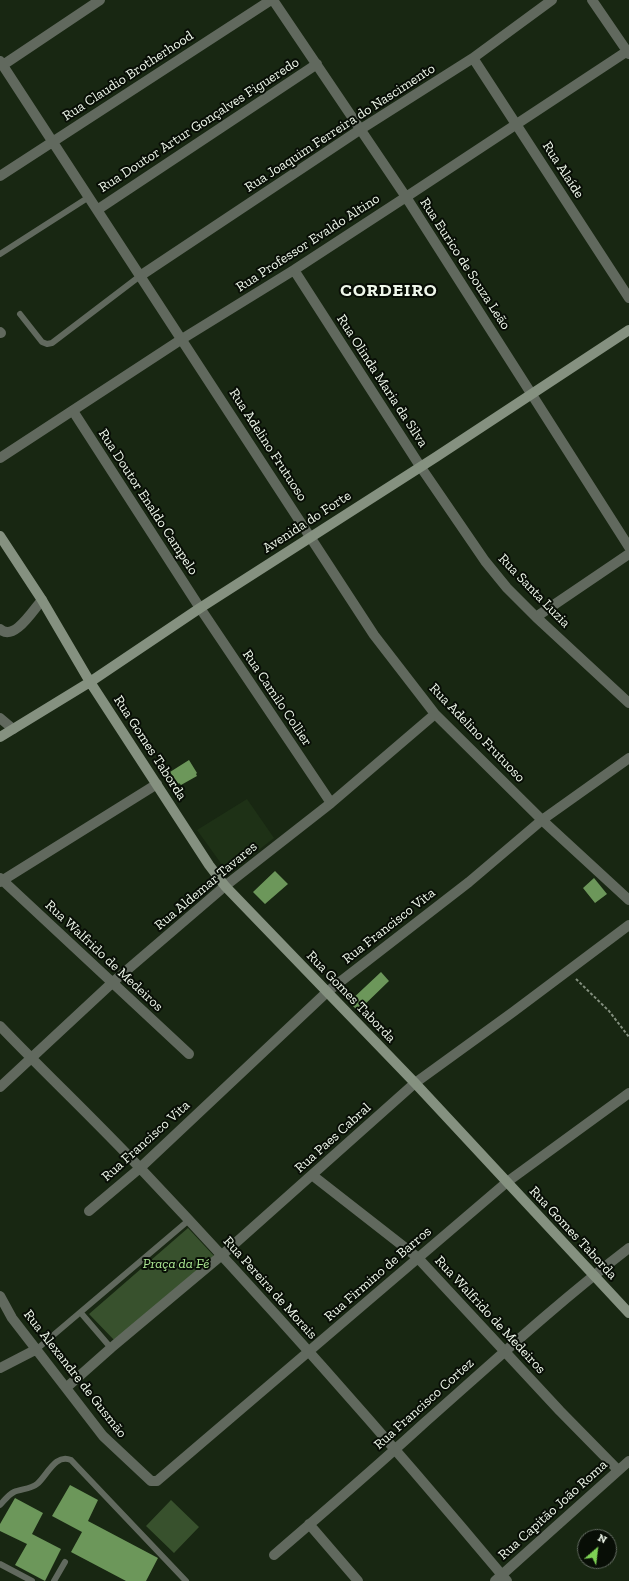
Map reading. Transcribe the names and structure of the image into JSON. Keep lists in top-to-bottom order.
{
  "streets": {
    "main road": ["Avenida do Forte", "Rua Gomes Taborda"],
    "street": [
      "Rua Claudio Brotherhood",
      "Rua Doutor Artur Gonçalves Figueredo",
      "Rua Joaquim Ferreira do Nascimento",
      "Rua Alaíde",
      "Rua Professor Evaldo Altino",
      "Rua Eurico de Souza Leão",
      "Rua Olinda Maria da Silva",
      "Rua Adelino Frutuoso",
      "Rua Doutor Enaldo Campelo",
      "Rua Santa Luzia",
      "Rua Camilo Collier",
      "Rua Aldemar Tavares",
      "Rua Francisco Vita",
      "Rua Walfrido de Medeiros",
      "Rua Paes Cabral",
      "Rua Firmino de Barros",
      "Rua Pereira de Morais",
      "Rua Alexandre de Gusmão",
      "Rua Francisco Cortez",
      "Rua Capitão João Roma"
    ]
  },
  "crossings": [
    ["Rua Claudio Brotherhood", "Rua Eurico de Souza Leão"],
    ["Rua Claudio Brotherhood", "Rua Adelino Frutuoso"],
    ["Rua Doutor Artur Gonçalves Figueredo", "Rua Eurico de Souza Leão"],
    ["Rua Doutor Artur Gonçalves Figueredo", "Rua Adelino Frutuoso"],
    ["Rua Joaquim Ferreira do Nascimento", "Rua Alaíde"],
    ["Rua Joaquim Ferreira do Nascimento", "Rua Eurico de Souza Leão"],
    ["Rua Joaquim Ferreira do Nascimento", "Rua Adelino Frutuoso"],
    ["Rua Alaíde", "Rua Professor Evaldo Altino"],
    ["Rua Professor Evaldo Altino", "Rua Eurico de Souza Leão"],
    ["Rua Professor Evaldo Altino", "Rua Olinda Maria da Silva"],
    ["Rua Professor Evaldo Altino", "Rua Adelino Frutuoso"],
    ["Rua Professor Evaldo Altino", "Rua Doutor Enaldo Campelo"],
    ["Rua Eurico de Souza Leão", "Avenida do Forte"],
    ["Rua Olinda Maria da Silva", "Avenida do Forte"],
    ["Rua Olinda Maria da Silva", "Rua Santa Luzia"],
    ["Rua Adelino Frutuoso", "Avenida do Forte"],
    ["Rua Adelino Frutuoso", "Rua Aldemar Tavares"],
    ["Rua Adelino Frutuoso", "Rua Francisco Vita"],
    ["Rua Doutor Enaldo Campelo", "Avenida do Forte"],
    ["Rua Doutor Enaldo Campelo", "Rua Camilo Collier"],
    ["Avenida do Forte", "Rua Santa Luzia"],
    ["Avenida do Forte", "Rua Camilo Collier"],
    ["Avenida do Forte", "Rua Gomes Taborda"],
    ["Rua Camilo Collier", "Rua Aldemar Tavares"],
    ["Rua Gomes Taborda", "Rua Aldemar Tavares"],
    ["Rua Gomes Taborda", "Rua Francisco Vita"],
    ["Rua Gomes Taborda", "Rua Paes Cabral"],
    ["Rua Gomes Taborda", "Rua Firmino de Barros"],
    ["Rua Gomes Taborda", "Rua Francisco Cortez"],
    ["Rua Aldemar Tavares", "Rua Walfrido de Medeiros"],
    ["Rua Aldemar Tavares", "Rua Pereira de Morais"],
    ["Rua Francisco Vita", "Rua Pereira de Morais"],
    ["Rua Walfrido de Medeiros", "Rua Paes Cabral"],
    ["Rua Walfrido de Medeiros", "Rua Firmino de Barros"],
    ["Rua Walfrido de Medeiros", "Rua Francisco Cortez"],
    ["Rua Walfrido de Medeiros", "Rua Capitão João Roma"],
    ["Rua Paes Cabral", "Rua Pereira de Morais"],
    ["Rua Paes Cabral", "Rua Alexandre de Gusmão"],
    ["Rua Firmino de Barros", "Rua Pereira de Morais"],
    ["Rua Firmino de Barros", "Rua Alexandre de Gusmão"],
    ["Rua Pereira de Morais", "Rua Francisco Cortez"],
    ["Rua Pereira de Morais", "Rua Capitão João Roma"]
  ],
  "districts": ["CORDEIRO"],
  "parks": ["Praça da Fé"],
  "north": "top right"
}
